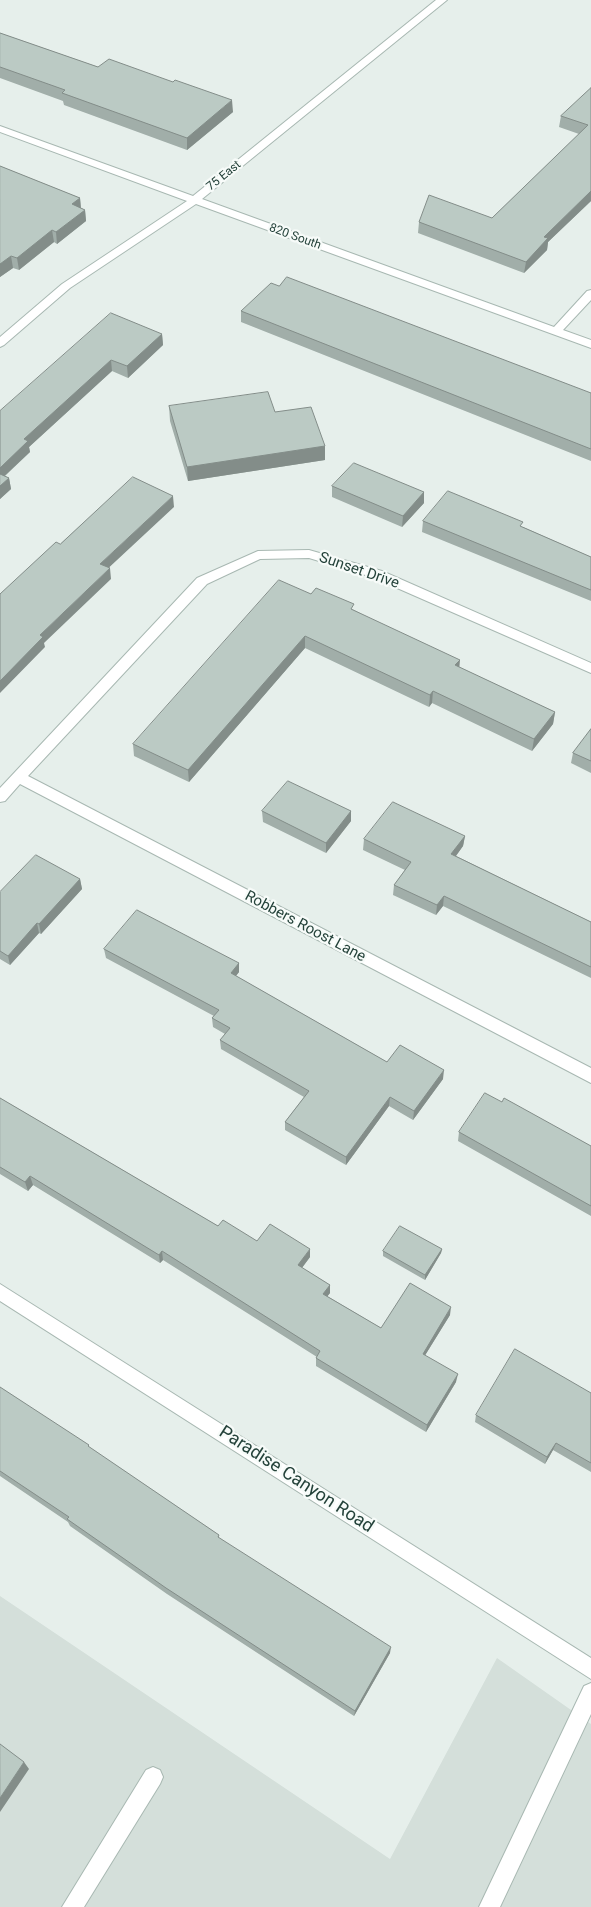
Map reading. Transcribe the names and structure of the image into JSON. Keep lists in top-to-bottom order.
{
  "streets": {
    "street": [
      "75 East",
      "820 South",
      "Sunset Drive",
      "Robbers Roost Lane",
      "Paradise Canyon Road"
    ]
  },
  "crossings": [
    ["75 East", "820 South"],
    ["Sunset Drive", "Robbers Roost Lane"]
  ]
}
